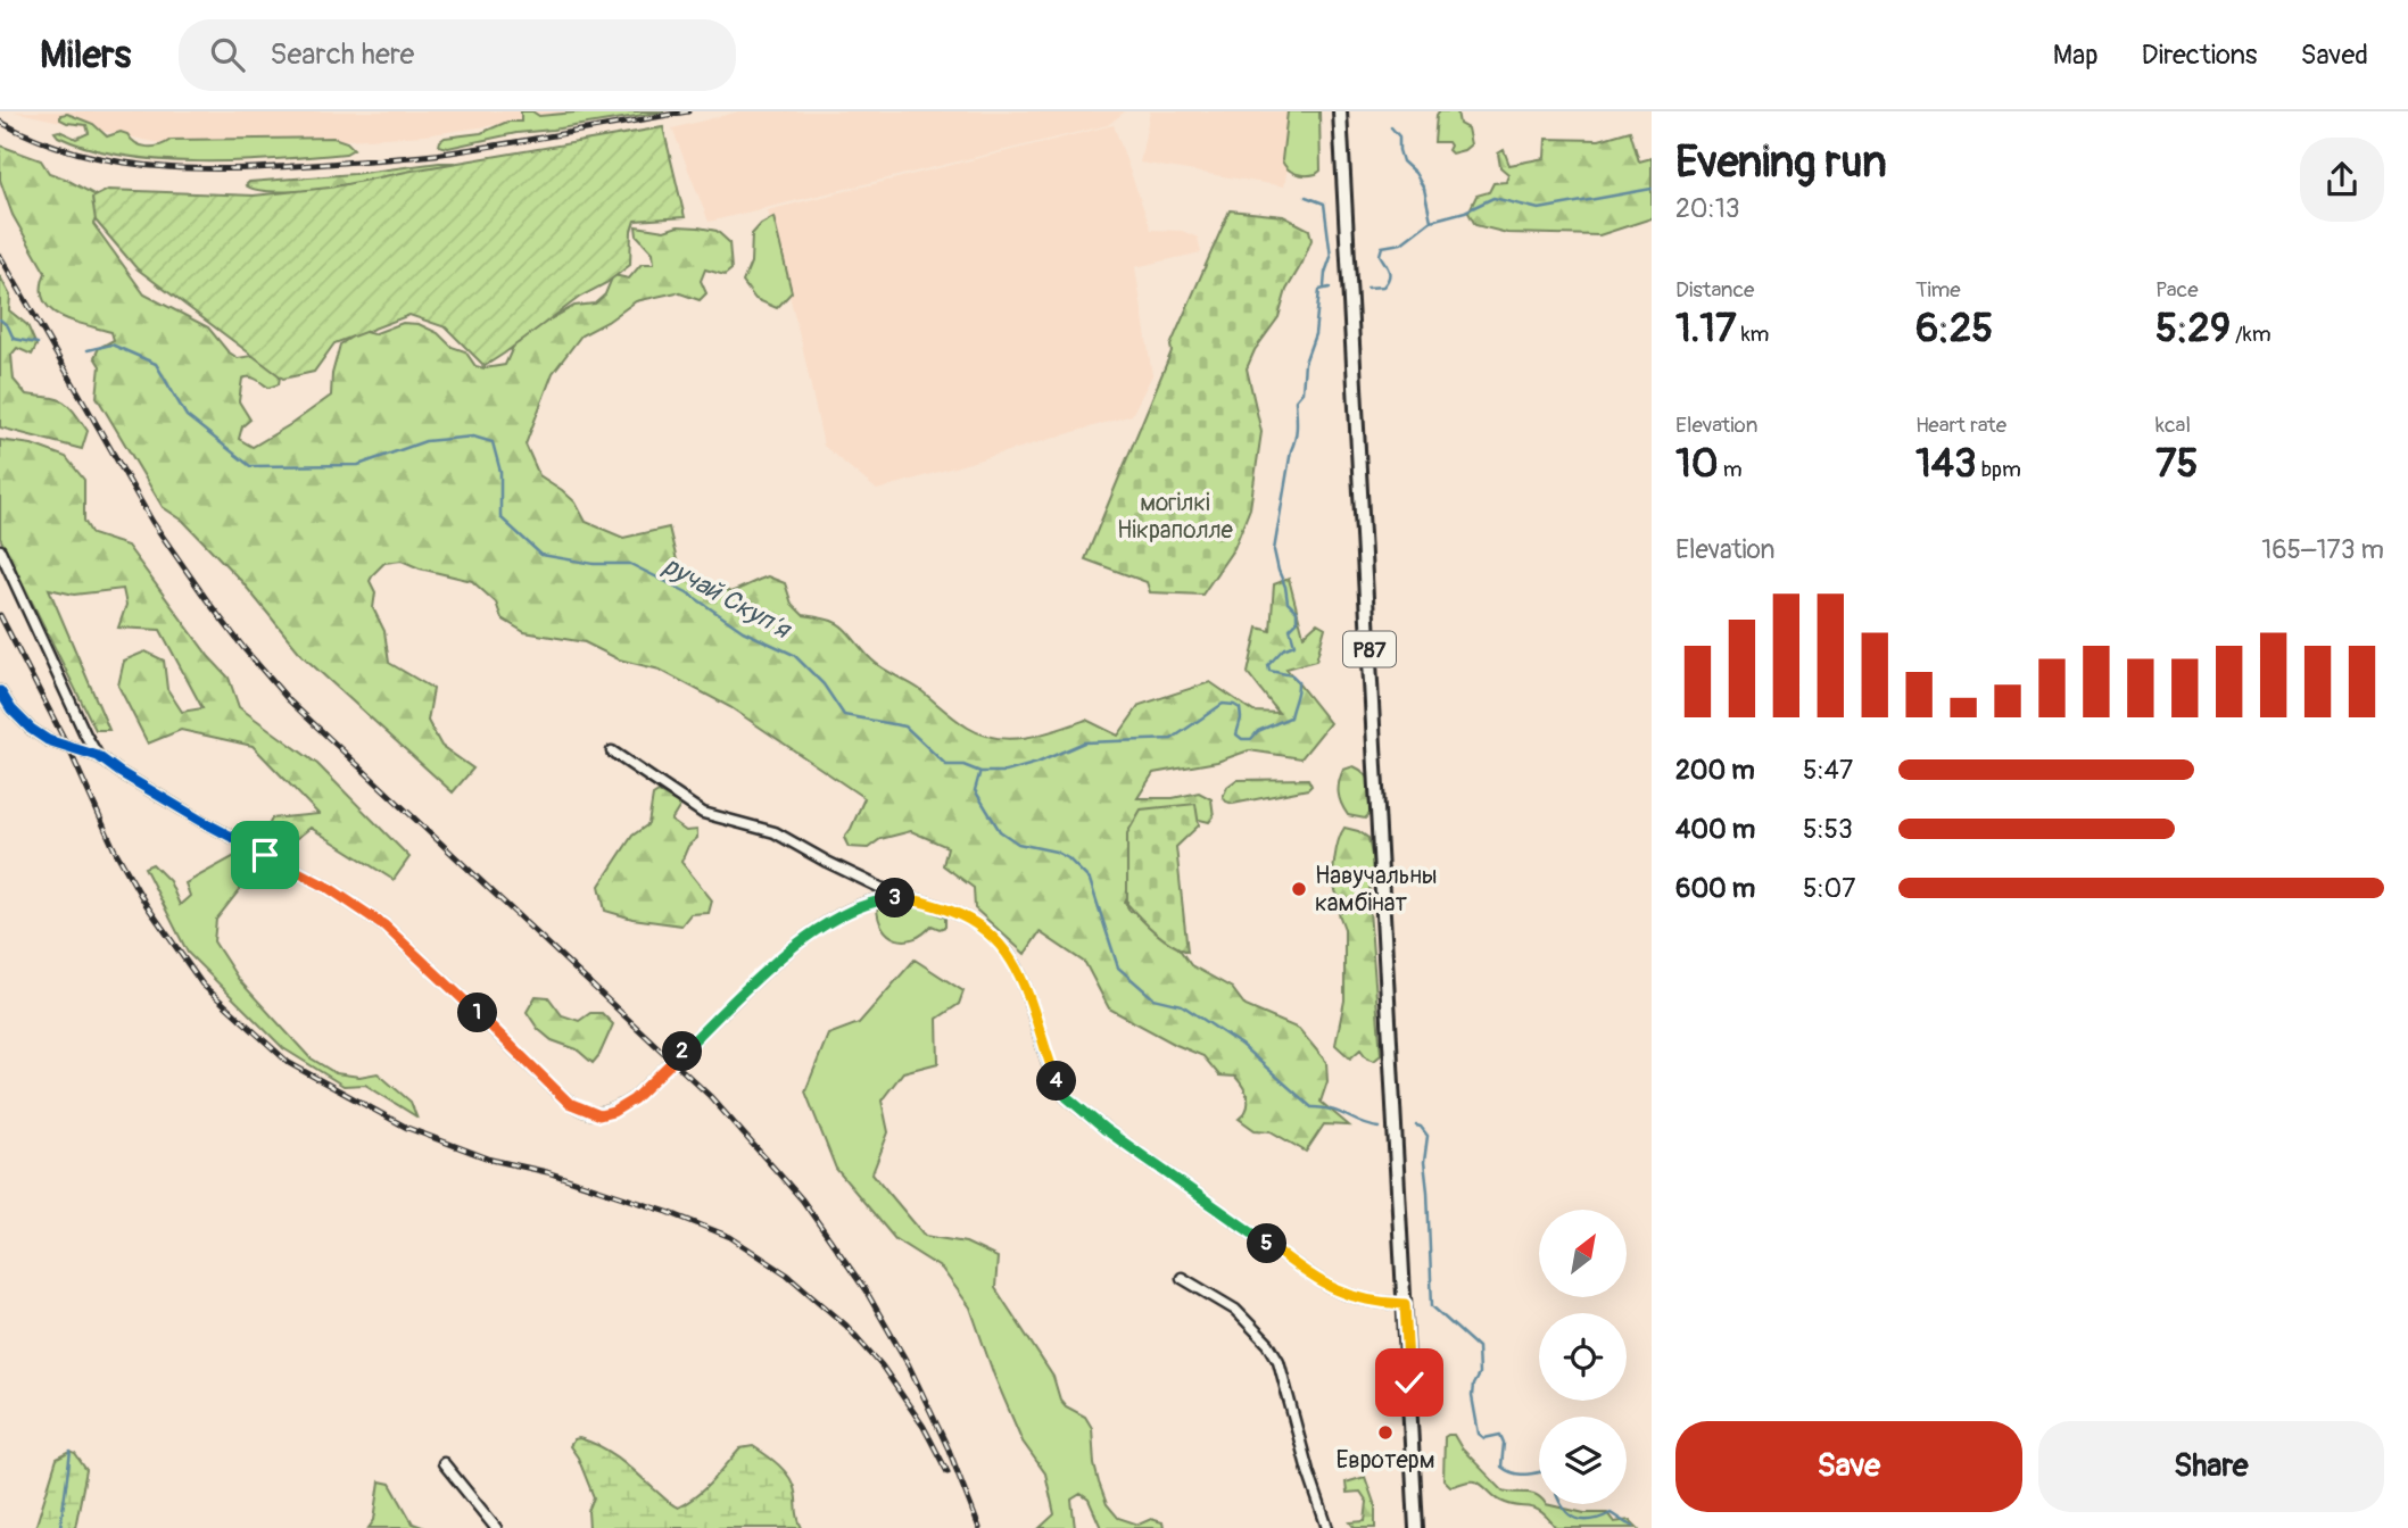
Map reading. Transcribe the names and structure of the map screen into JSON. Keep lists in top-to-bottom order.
{
  "streets": {
    "main road": ["Р87"]
  },
  "water": ["ручай Скупʼя"],
  "parks": ["могілкі Нікраполле"],
  "places": ["Навучальны камбінат", "Евротерм"],
  "north": "top right",
  "page": {
    "header": "Milers",
    "search": "Search here",
    "nav": ["Map", "Directions", "Saved"],
    "heading": ["Evening run", "20:13"],
    "stats": [
      ["Distance", "1.17 km"],
      ["Time", "6:25"],
      ["Pace", "5:29 /km"],
      ["Elevation", "10 m"],
      ["Heart rate", "143 bpm"],
      ["kcal", "75"]
    ],
    "chart": ["Elevation", "165–173 m"],
    "list": [
      {
        "name": "200 m",
        "note": "5:47"
      },
      {
        "name": "400 m",
        "note": "5:53"
      },
      {
        "name": "600 m",
        "note": "5:07"
      }
    ],
    "pins": [
      "3",
      "1",
      "2",
      "4",
      "5"
    ],
    "buttons": ["Save", "Share"]
  }
}
